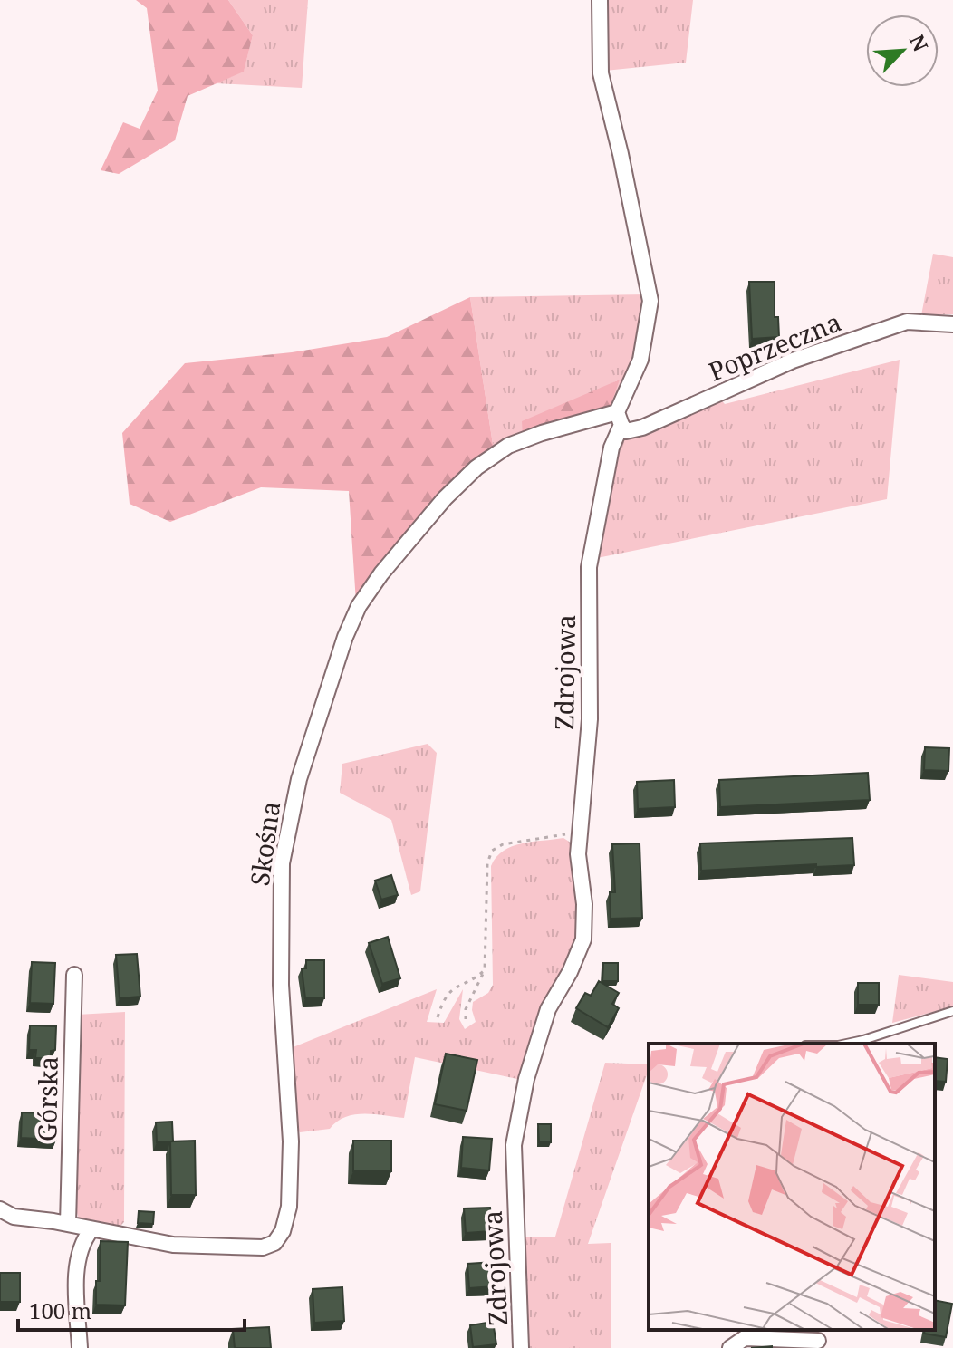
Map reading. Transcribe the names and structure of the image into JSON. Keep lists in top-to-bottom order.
{
  "streets": {
    "street": [
      "Poprzeczna",
      "Zdrojowa",
      "Skośna",
      "Górska"
    ]
  },
  "crossings": [
    ["Poprzeczna", "Zdrojowa"],
    ["Poprzeczna", "Skośna"],
    ["Zdrojowa", "Skośna"],
    ["Skośna", "Górska"]
  ],
  "scale_bar": "100 m",
  "north": "top right"
}
